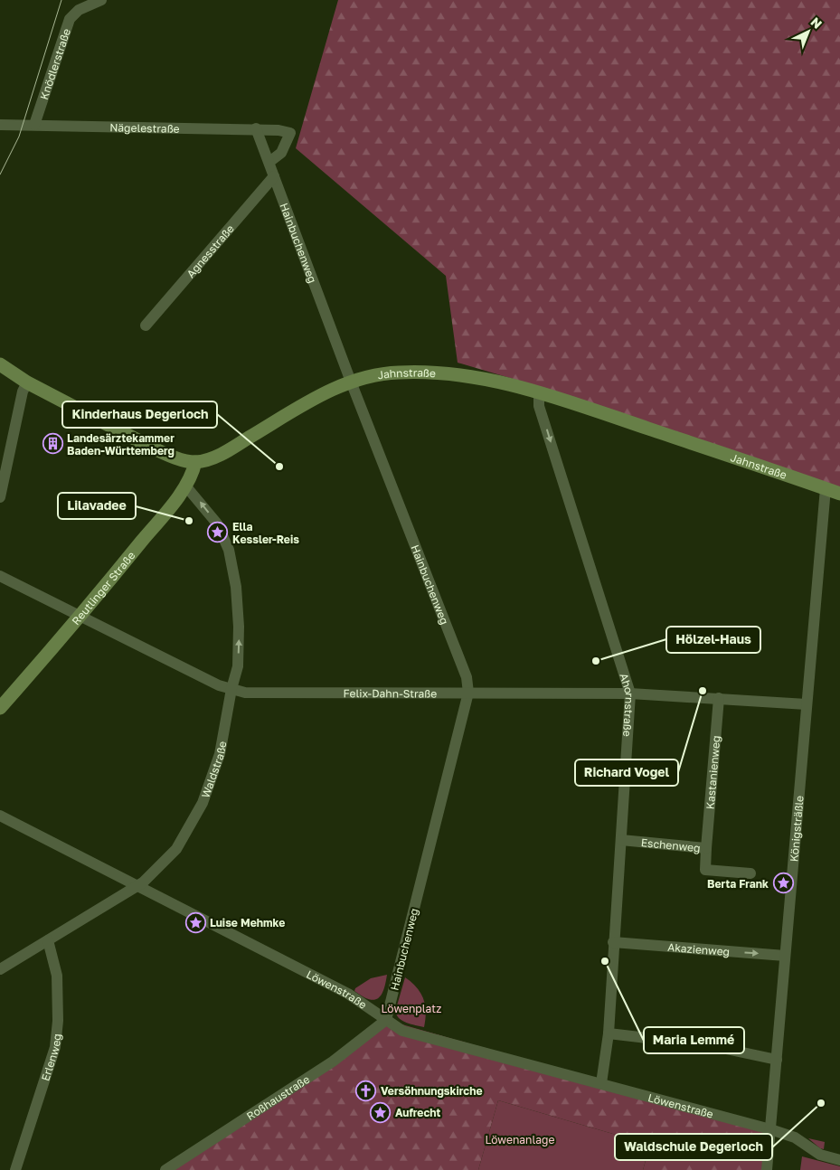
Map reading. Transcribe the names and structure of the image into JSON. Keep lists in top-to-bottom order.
{
  "streets": {
    "main road": ["Jahnstraße", "Reutlinger Straße"],
    "street": [
      "Knödlerstraße",
      "Nägelestraße",
      "Hainbuchenweg",
      "Agnesstraße",
      "Felix-Dahn-Straße",
      "Ahornstraße",
      "Waldstraße",
      "Kastanienweg",
      "Königsträßle",
      "Eschenweg",
      "Akazienweg",
      "Löwenstraße",
      "Erlenweg",
      "Roßhaustraße"
    ]
  },
  "crossings": [
    ["Knödlerstraße", "Nägelestraße"],
    ["Nägelestraße", "Hainbuchenweg"],
    ["Hainbuchenweg", "Agnesstraße"],
    ["Hainbuchenweg", "Jahnstraße"],
    ["Hainbuchenweg", "Felix-Dahn-Straße"],
    ["Hainbuchenweg", "Löwenstraße"],
    ["Hainbuchenweg", "Roßhaustraße"],
    ["Jahnstraße", "Reutlinger Straße"],
    ["Jahnstraße", "Ahornstraße"],
    ["Jahnstraße", "Königsträßle"],
    ["Reutlinger Straße", "Felix-Dahn-Straße"],
    ["Reutlinger Straße", "Waldstraße"],
    ["Felix-Dahn-Straße", "Ahornstraße"],
    ["Felix-Dahn-Straße", "Waldstraße"],
    ["Felix-Dahn-Straße", "Kastanienweg"],
    ["Felix-Dahn-Straße", "Königsträßle"],
    ["Ahornstraße", "Eschenweg"],
    ["Ahornstraße", "Akazienweg"],
    ["Ahornstraße", "Löwenstraße"],
    ["Waldstraße", "Löwenstraße"],
    ["Waldstraße", "Erlenweg"],
    ["Kastanienweg", "Eschenweg"],
    ["Königsträßle", "Akazienweg"],
    ["Königsträßle", "Löwenstraße"],
    ["Löwenstraße", "Roßhaustraße"]
  ],
  "one_way": ["Ahornstraße"],
  "parks": ["Löwenplatz", "Löwenanlage"],
  "places": {
    "building": ["Landesärztekammer Baden-Württemberg"],
    "other": [
      "Kinderhaus Degerloch",
      "Lilavadee",
      "Hölzel-Haus",
      "Richard Vogel",
      "Maria Lemmé",
      "Waldschule Degerloch"
    ],
    "place": [
      "Ella Kessler-Reis",
      "Berta Frank",
      "Luise Mehmke",
      "Aufrecht"
    ],
    "church": ["Versöhnungskirche"]
  },
  "north": "top right"
}
